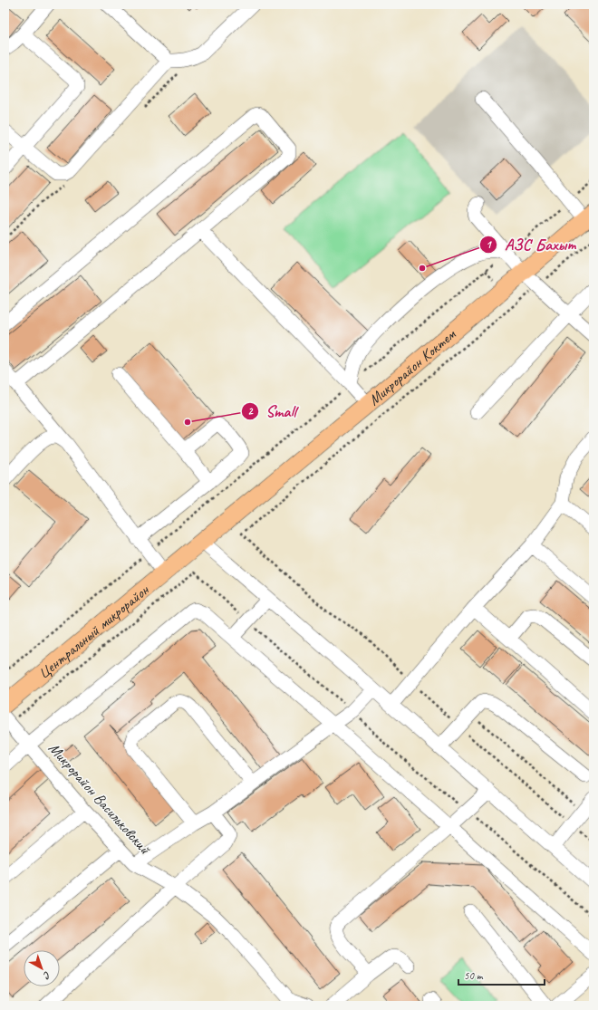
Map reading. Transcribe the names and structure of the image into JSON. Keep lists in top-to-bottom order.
{
  "streets": {
    "main road": ["Микрорайон Коктем", "Центральный микрорайон"],
    "street": ["Микрорайон Васильковский"]
  },
  "crossings": [
    ["Микрорайон Коктем", "Центральный микрорайон"]
  ],
  "places": ["АЗС Бахыт", "Small"],
  "scale_bar": "50 m",
  "north": "bottom right"
}
